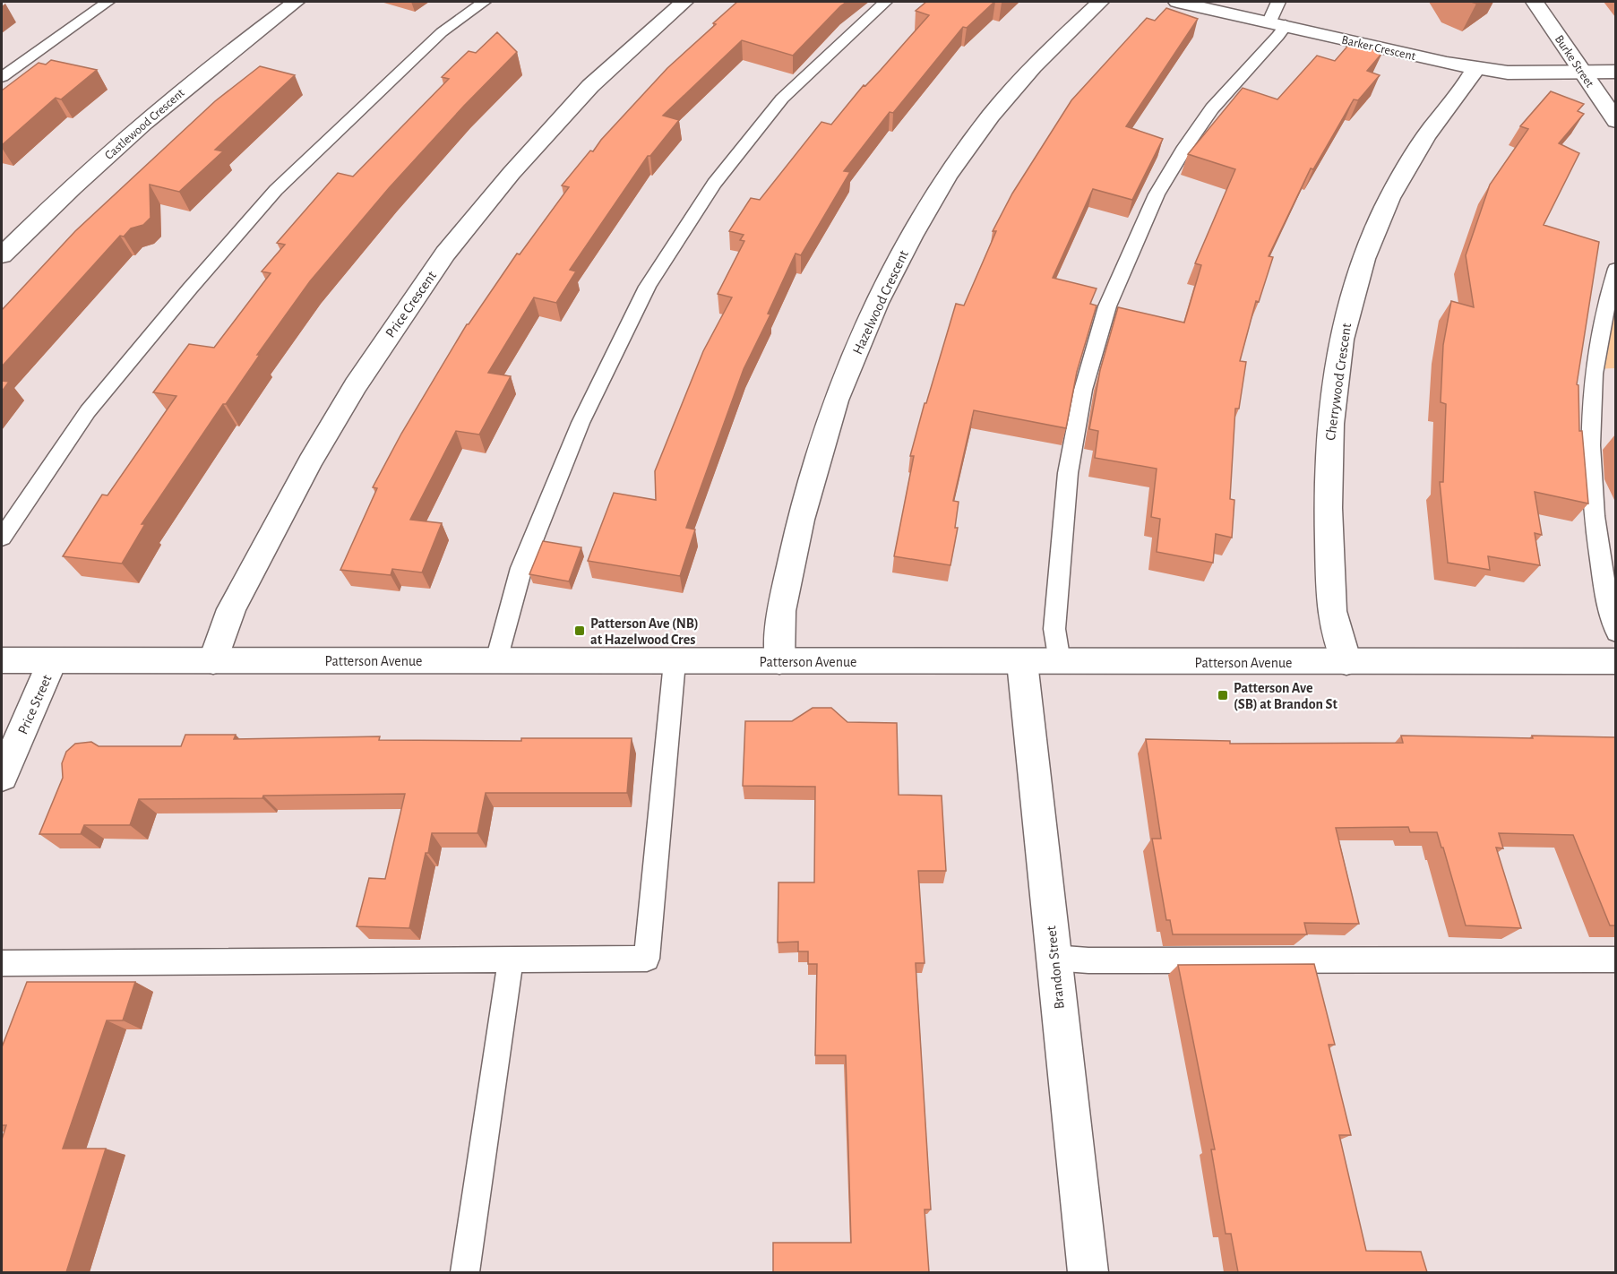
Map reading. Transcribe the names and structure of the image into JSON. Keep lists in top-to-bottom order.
{
  "streets": {
    "street": [
      "Barker Crescent",
      "Burke Street",
      "Castlewood Crescent",
      "Hazelwood Crescent",
      "Price Crescent",
      "Cherrywood Crescent",
      "Patterson Avenue",
      "Price Street",
      "Brandon Street"
    ]
  },
  "crossings": [
    ["Barker Crescent", "Burke Street"],
    ["Barker Crescent", "Cherrywood Crescent"],
    ["Hazelwood Crescent", "Patterson Avenue"],
    ["Price Crescent", "Patterson Avenue"],
    ["Cherrywood Crescent", "Patterson Avenue"],
    ["Patterson Avenue", "Price Street"],
    ["Patterson Avenue", "Brandon Street"]
  ],
  "places": {
    "transit": ["Patterson Ave (NB) at Hazelwood Cres", "Patterson Ave (SB) at Brandon St"]
  }
}
